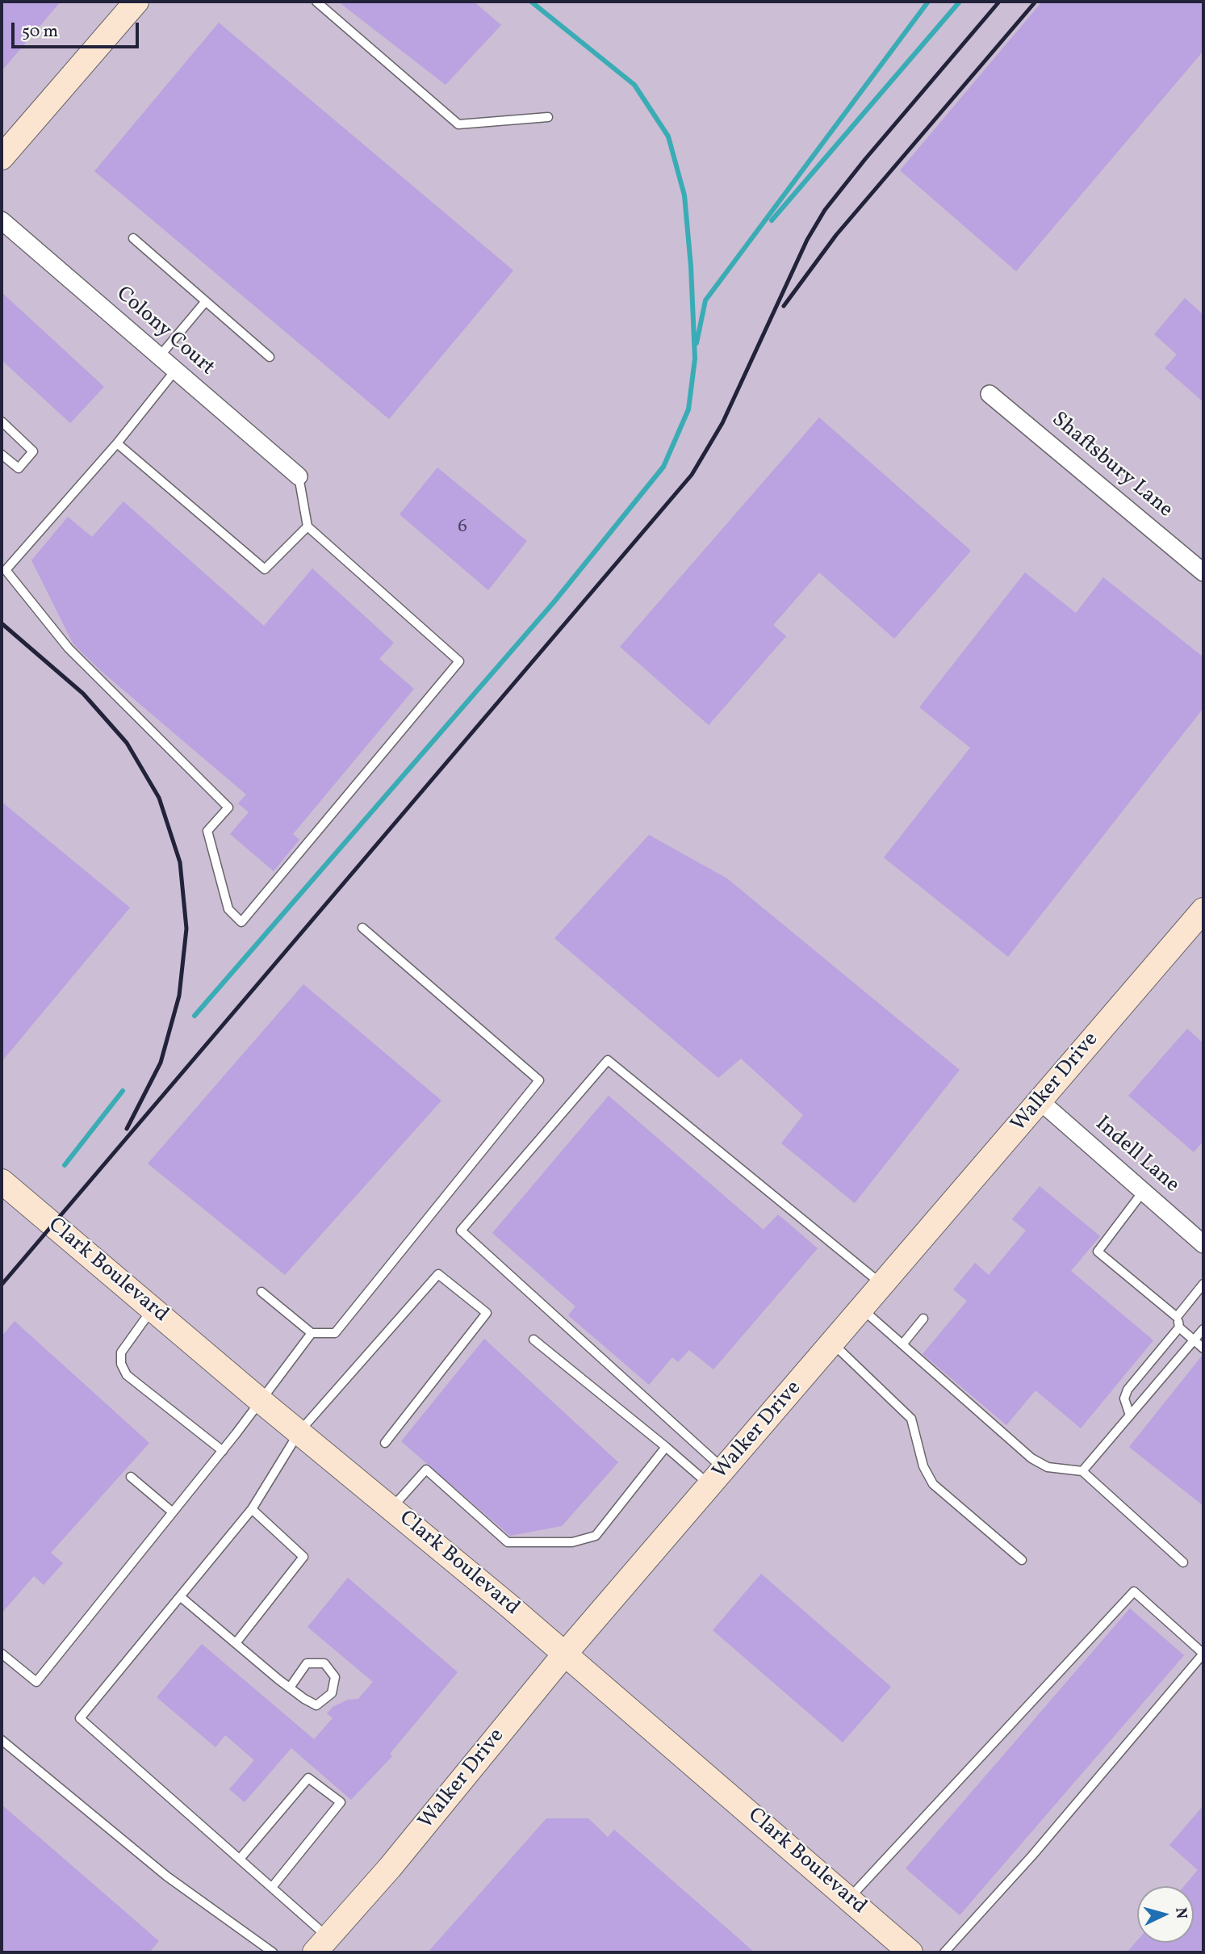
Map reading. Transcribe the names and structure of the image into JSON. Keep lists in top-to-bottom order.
{
  "streets": {
    "street": [
      "Colony Court",
      "Shaftsbury Lane",
      "Walker Drive",
      "Indell Lane",
      "Clark Boulevard"
    ]
  },
  "crossings": [
    ["Walker Drive", "Indell Lane"],
    ["Walker Drive", "Clark Boulevard"]
  ],
  "house_numbers": ["6"],
  "scale_bar": "50 m",
  "north": "right"
}
